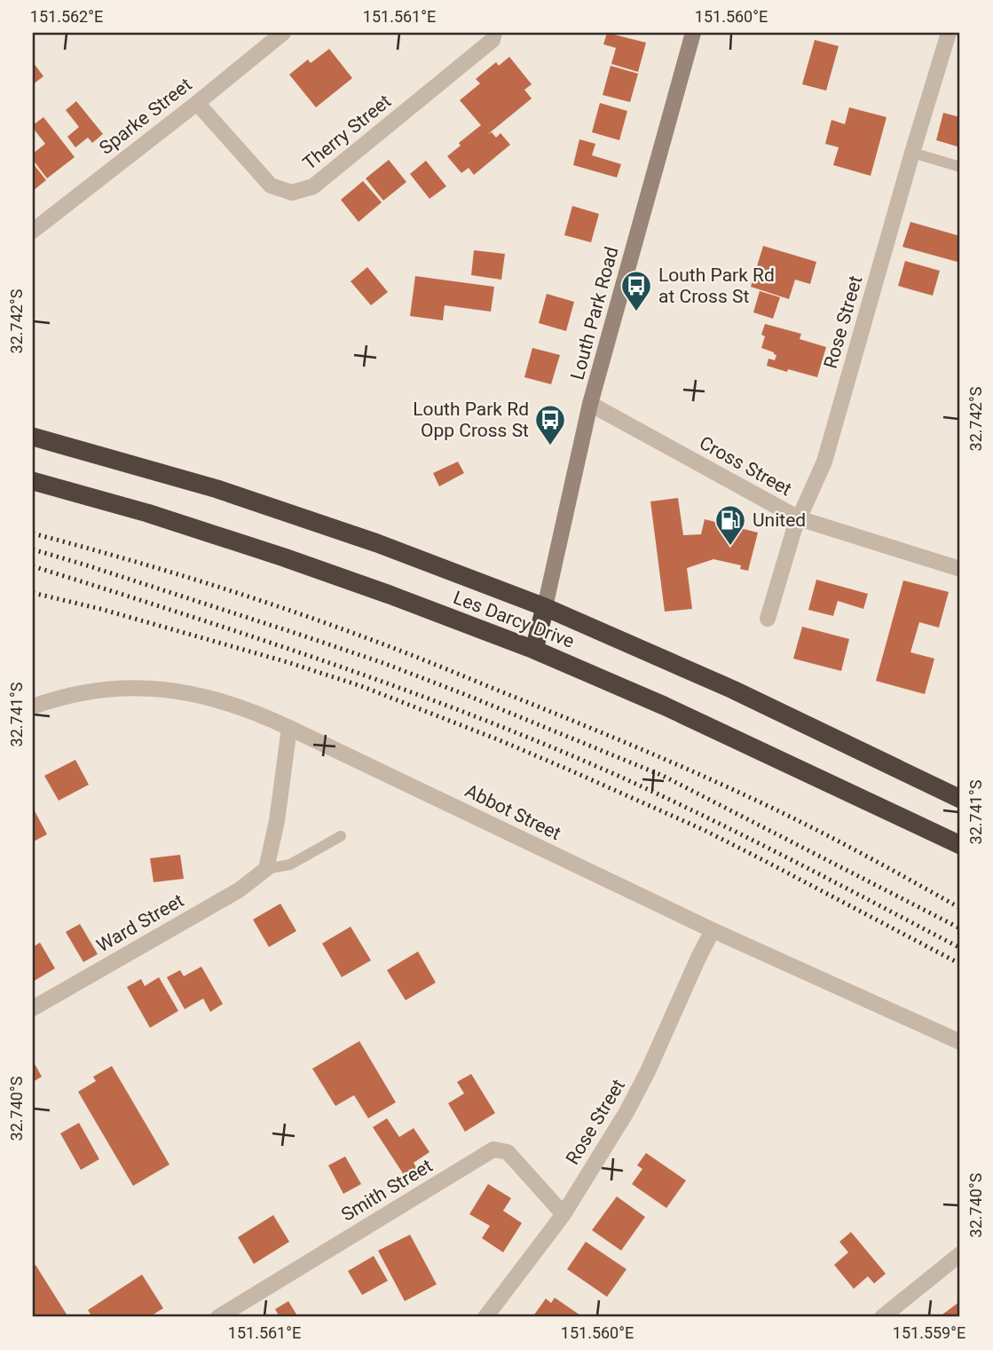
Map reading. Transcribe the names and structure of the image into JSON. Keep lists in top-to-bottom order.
{
  "streets": {
    "highway": ["Les Darcy Drive"],
    "street": [
      "Sparke Street",
      "Therry Street",
      "Louth Park Road",
      "Rose Street",
      "Cross Street",
      "Abbot Street",
      "Ward Street",
      "Smith Street"
    ]
  },
  "crossings": [
    ["Sparke Street", "Therry Street"],
    ["Louth Park Road", "Cross Street"],
    ["Louth Park Road", "Les Darcy Drive"],
    ["Rose Street", "Cross Street"],
    ["Rose Street", "Abbot Street"],
    ["Rose Street", "Smith Street"]
  ],
  "places": {
    "bus stop": ["Louth Park Rd at Cross St", "Louth Park Rd Opp Cross St"],
    "fuel station": ["United"]
  },
  "coordinates": [
    "151.562°E",
    "151.561°E",
    "151.560°E",
    "32.742°S",
    "32.741°S",
    "32.740°S",
    "151.559°E"
  ]
}
